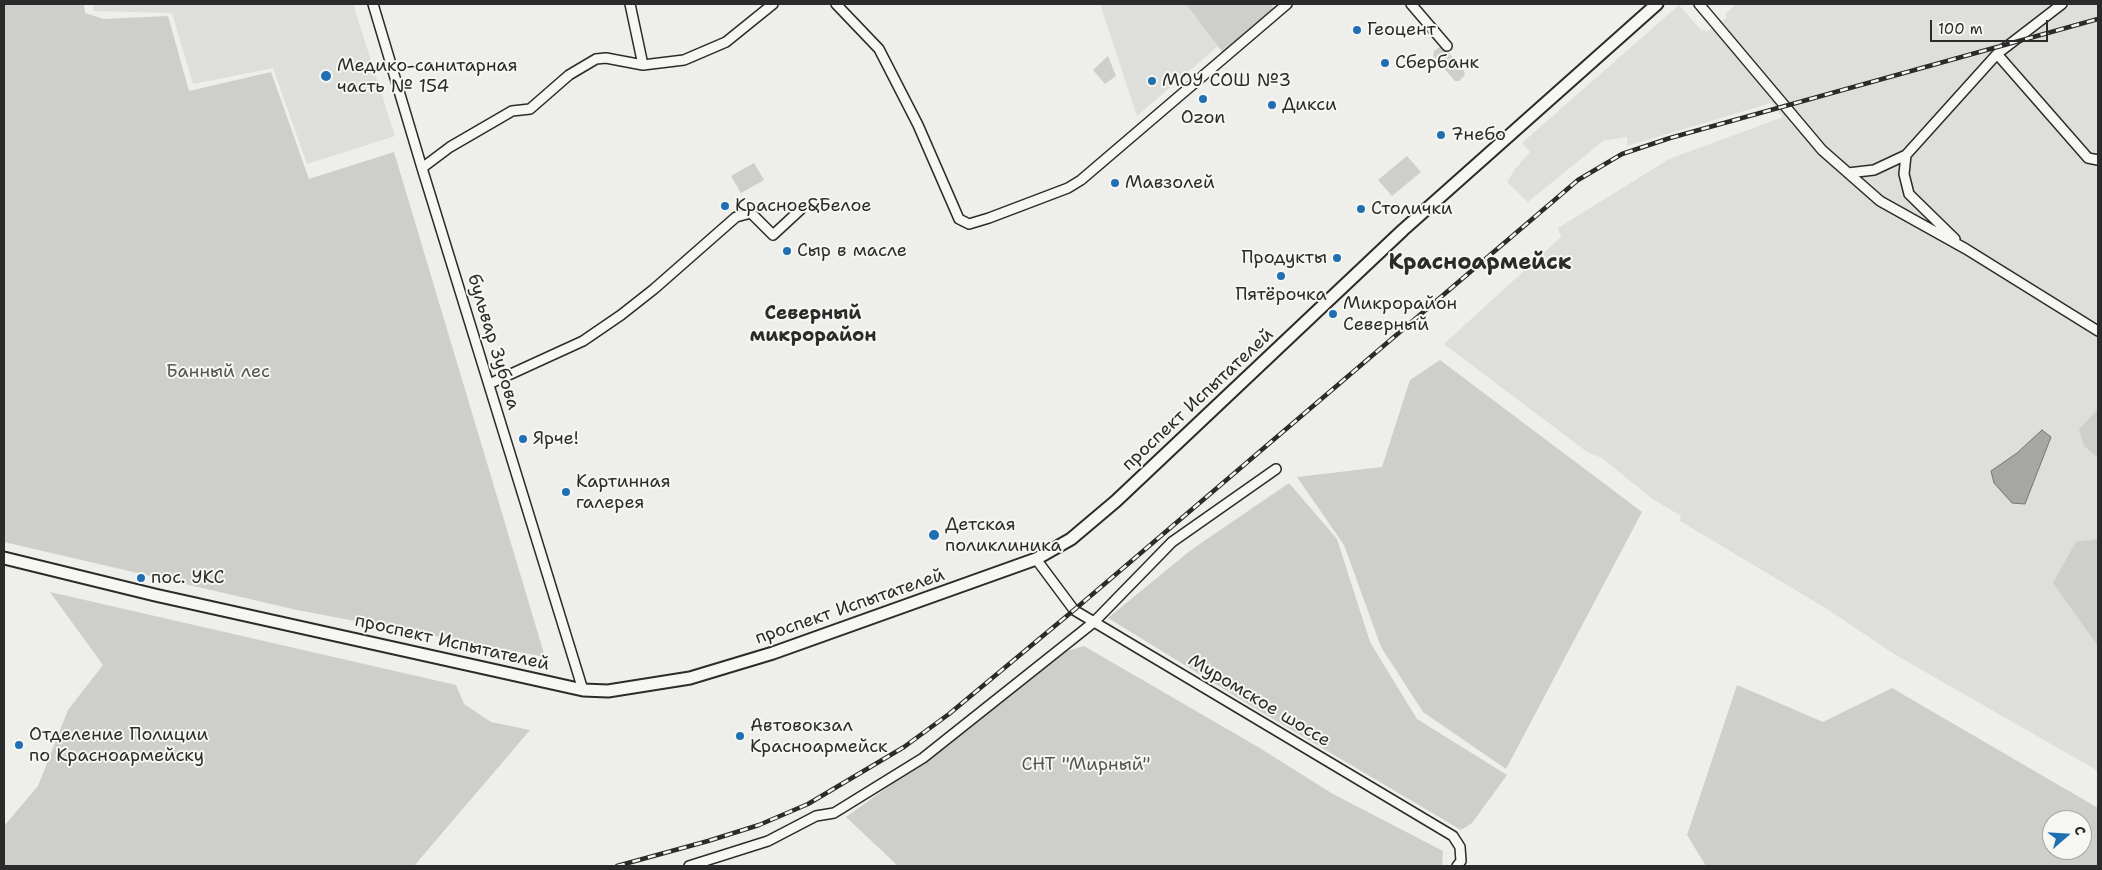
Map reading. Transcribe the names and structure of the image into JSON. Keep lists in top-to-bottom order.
{
  "streets": {
    "main road": ["проспект Испытателей"],
    "street": ["бульвар Зубова", "Муромское шоссе"]
  },
  "crossings": [
    ["бульвар Зубова", "проспект Испытателей"],
    ["проспект Испытателей", "Муромское шоссе"]
  ],
  "districts": ["Красноармейск", "Северный микрорайон"],
  "parks": ["Банный лес", "СНТ \"Мирный\""],
  "places": [
    "Геоцент",
    "Сбербанк",
    "Медико-санитарная часть № 154",
    "МОУ СОШ №3",
    "Ozon",
    "Дикси",
    "7небо",
    "Мавзолей",
    "Красное&Белое",
    "Столички",
    "Сыр в масле",
    "Продукты",
    "Пятёрочка",
    "Микрорайон Северный",
    "Ярче!",
    "Картинная галерея",
    "Детская поликлиника",
    "пос. УКС",
    "Автовокзал Красноармейск",
    "Отделение Полиции по Красноармейску"
  ],
  "scale_bar": "100 m",
  "north": "right"
}
